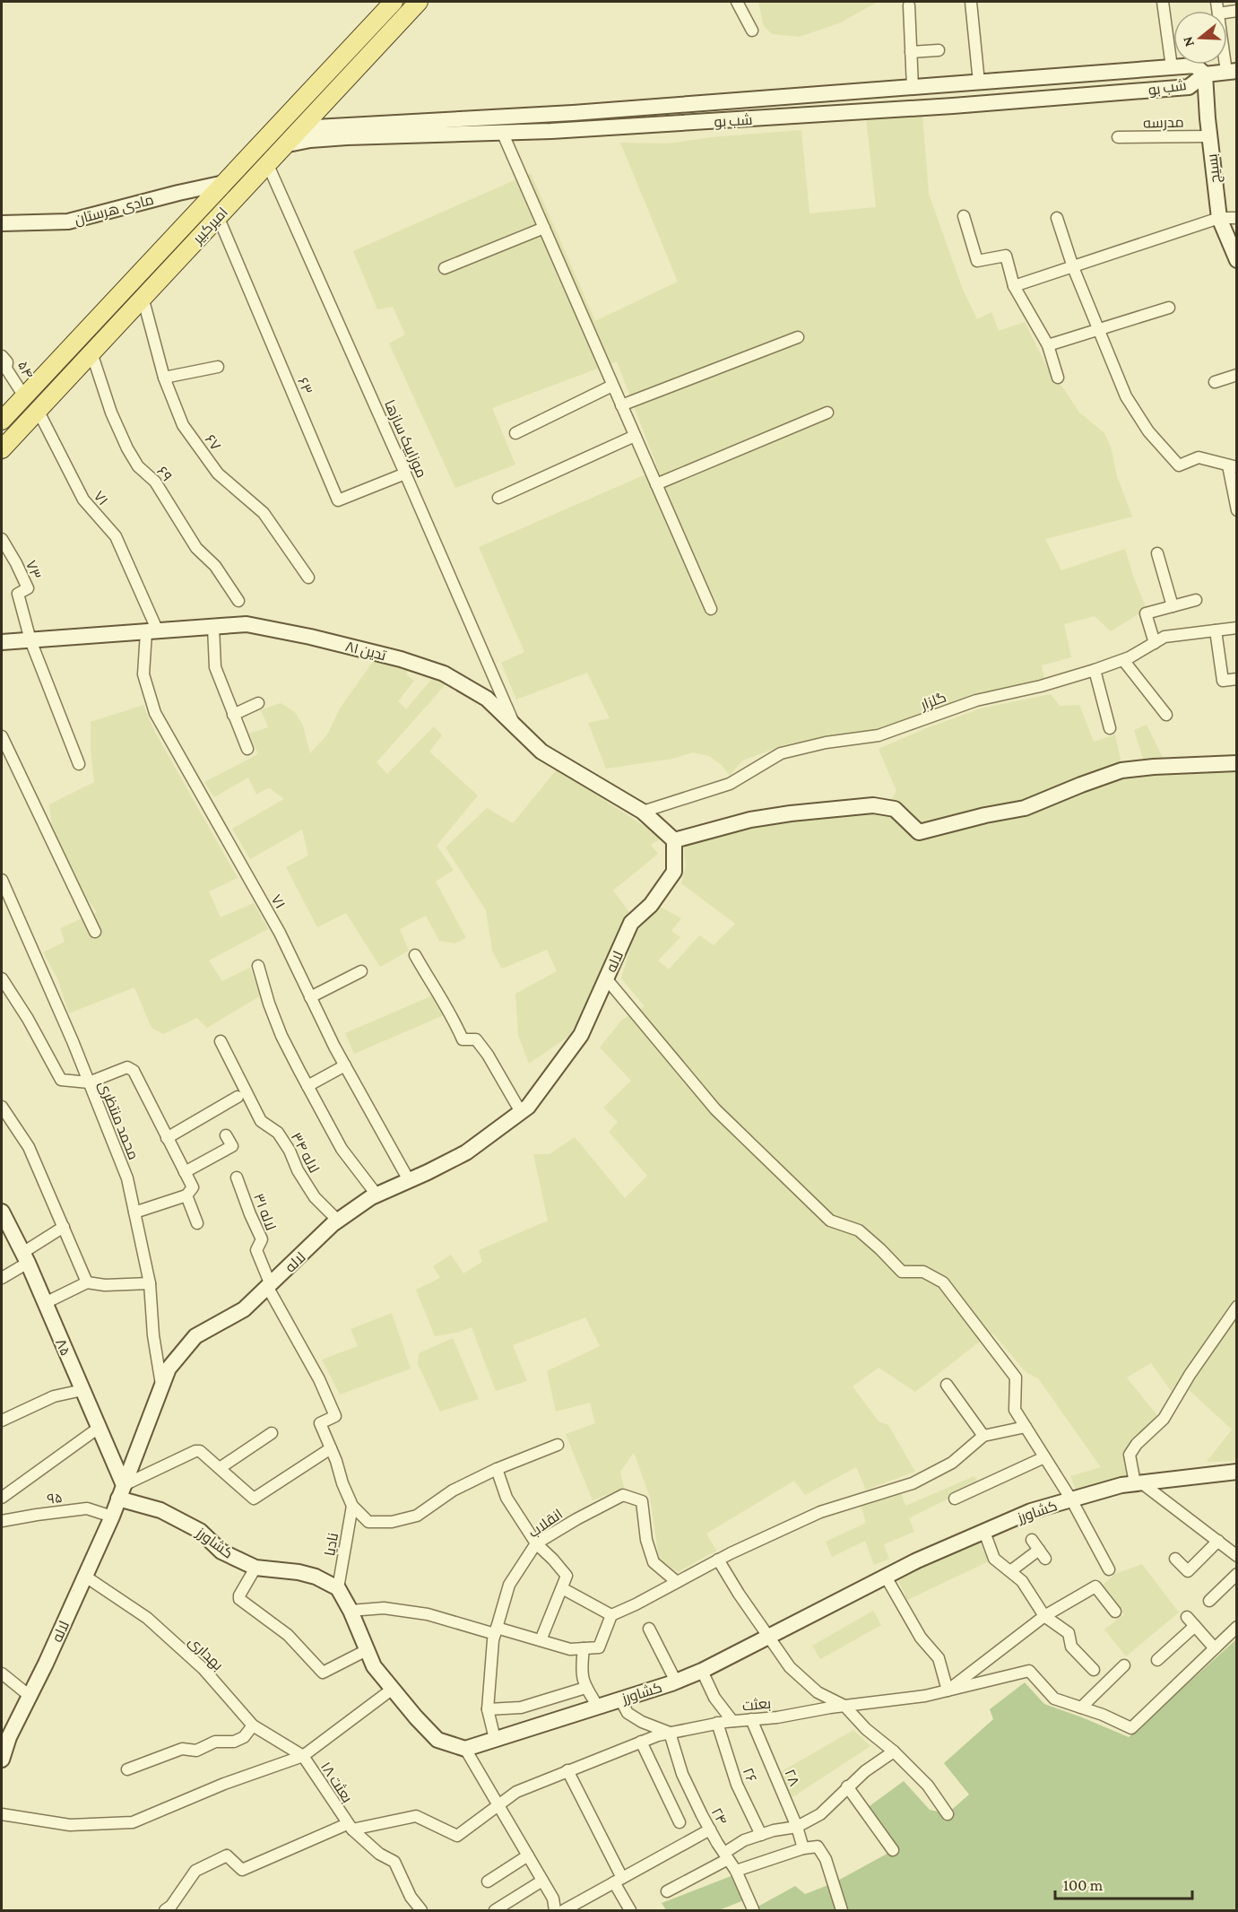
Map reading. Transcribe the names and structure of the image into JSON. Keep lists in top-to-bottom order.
{
  "streets": {
    "main road": ["امیرکبیر"],
    "street": [
      "شب بو",
      "مدرسه",
      "بسیج",
      "مادی هرستان",
      "۵۴",
      "۶۳",
      "موزاییک سازها",
      "۶۷",
      "۶۹",
      "۷۱",
      "۷۳",
      "تدین ۸۱",
      "گلزار",
      "لاله",
      "محمد منتظری",
      "لاله ۳۴",
      "لاله ۳۱",
      "۸۵",
      "۹۵",
      "کشاورز",
      "انقلاب",
      "نادیا",
      "بهداری",
      "بعثت",
      "۲۶",
      "۲۸",
      "بعثت ۱۸",
      "۲۴"
    ]
  },
  "crossings": [
    ["شب بو", "بسیج"],
    ["شب بو", "امیرکبیر"],
    ["مدرسه", "بسیج"],
    ["مادی هرستان", "امیرکبیر"],
    ["امیرکبیر", "۵۴"],
    ["امیرکبیر", "۶۳"],
    ["امیرکبیر", "موزاییک سازها"],
    ["امیرکبیر", "۶۷"],
    ["امیرکبیر", "۶۹"],
    ["امیرکبیر", "۷۱"],
    ["۶۳", "موزاییک سازها"],
    ["موزاییک سازها", "تدین ۸۱"],
    ["۷۱", "تدین ۸۱"],
    ["۷۱", "لاله"],
    ["۷۳", "تدین ۸۱"],
    ["تدین ۸۱", "گلزار"],
    ["تدین ۸۱", "لاله"],
    ["لاله", "محمد منتظری"],
    ["لاله", "لاله ۳۴"],
    ["لاله", "لاله ۳۱"],
    ["لاله", "۸۵"],
    ["لاله", "۹۵"],
    ["لاله", "کشاورز"],
    ["لاله", "بهداری"],
    ["۸۵", "کشاورز"],
    ["کشاورز", "انقلاب"],
    ["کشاورز", "نادیا"],
    ["بهداری", "بعثت ۱۸"],
    ["بعثت", "۲۶"],
    ["بعثت", "۲۸"],
    ["بعثت", "بعثت ۱۸"],
    ["بعثت", "۲۴"]
  ],
  "scale_bar": "100 m",
  "north": "left"
}
